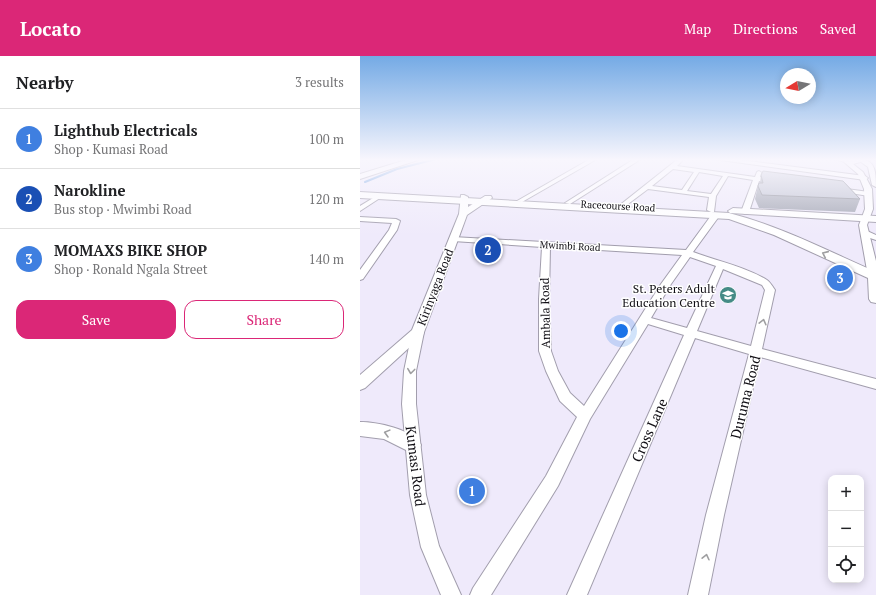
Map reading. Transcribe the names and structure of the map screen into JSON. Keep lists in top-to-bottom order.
{
  "streets": {
    "main road": ["Racecourse Road"],
    "street": [
      "Mwimbi Road",
      "Kirinyaga Road",
      "Ambala Road",
      "Duruma Road",
      "Cross Lane",
      "Kumasi Road"
    ]
  },
  "crossings": [
    ["Racecourse Road", "Kirinyaga Road"],
    ["Mwimbi Road", "Kirinyaga Road"],
    ["Mwimbi Road", "Ambala Road"],
    ["Mwimbi Road", "Duruma Road"],
    ["Kirinyaga Road", "Kumasi Road"],
    ["Duruma Road", "Cross Lane"]
  ],
  "one_way": ["Duruma Road", "Kumasi Road"],
  "places": {
    "school or university": ["St. Peters Adult Education Centre"]
  },
  "north": "left",
  "page": {
    "header": "Locato",
    "nav": ["Map", "Directions", "Saved"],
    "heading": ["Nearby", "3 results"],
    "list": [
      {
        "mark": "1",
        "name": "Lighthub Electricals",
        "note": "Shop · Kumasi Road",
        "value": "100 m"
      },
      {
        "mark": "2",
        "name": "Narokline",
        "note": "Bus stop · Mwimbi Road",
        "value": "120 m"
      },
      {
        "mark": "3",
        "name": "MOMAXS BIKE SHOP",
        "note": "Shop · Ronald Ngala Street",
        "value": "140 m"
      }
    ],
    "pins": ["2", "3", "1"],
    "buttons": ["Save", "Share"],
    "map_buttons": ["+", "−"]
  }
}
